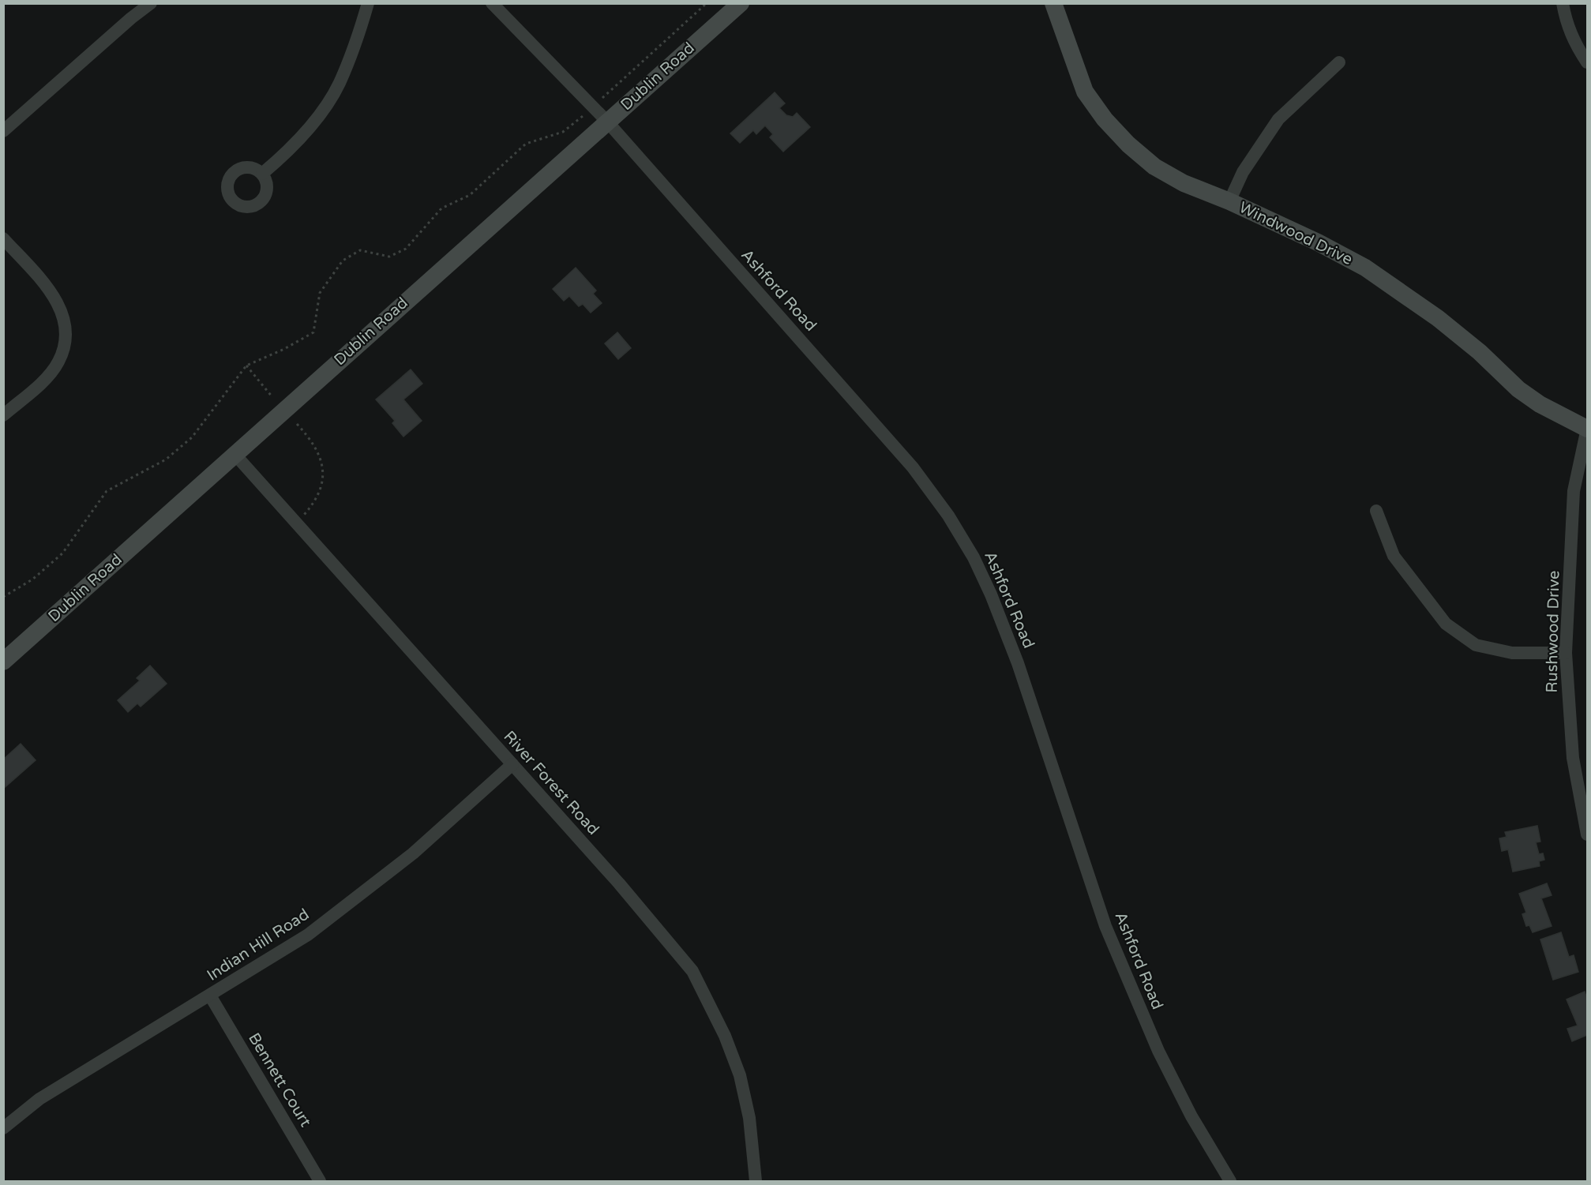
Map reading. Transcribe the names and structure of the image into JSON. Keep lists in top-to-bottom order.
{
  "streets": {
    "main road": ["Dublin Road", "Windwood Drive"],
    "street": [
      "Ashford Road",
      "Rushwood Drive",
      "River Forest Road",
      "Indian Hill Road",
      "Bennett Court"
    ]
  },
  "crossings": [
    ["Dublin Road", "Ashford Road"],
    ["Dublin Road", "River Forest Road"],
    ["Windwood Drive", "Rushwood Drive"],
    ["River Forest Road", "Indian Hill Road"],
    ["Indian Hill Road", "Bennett Court"]
  ]
}
